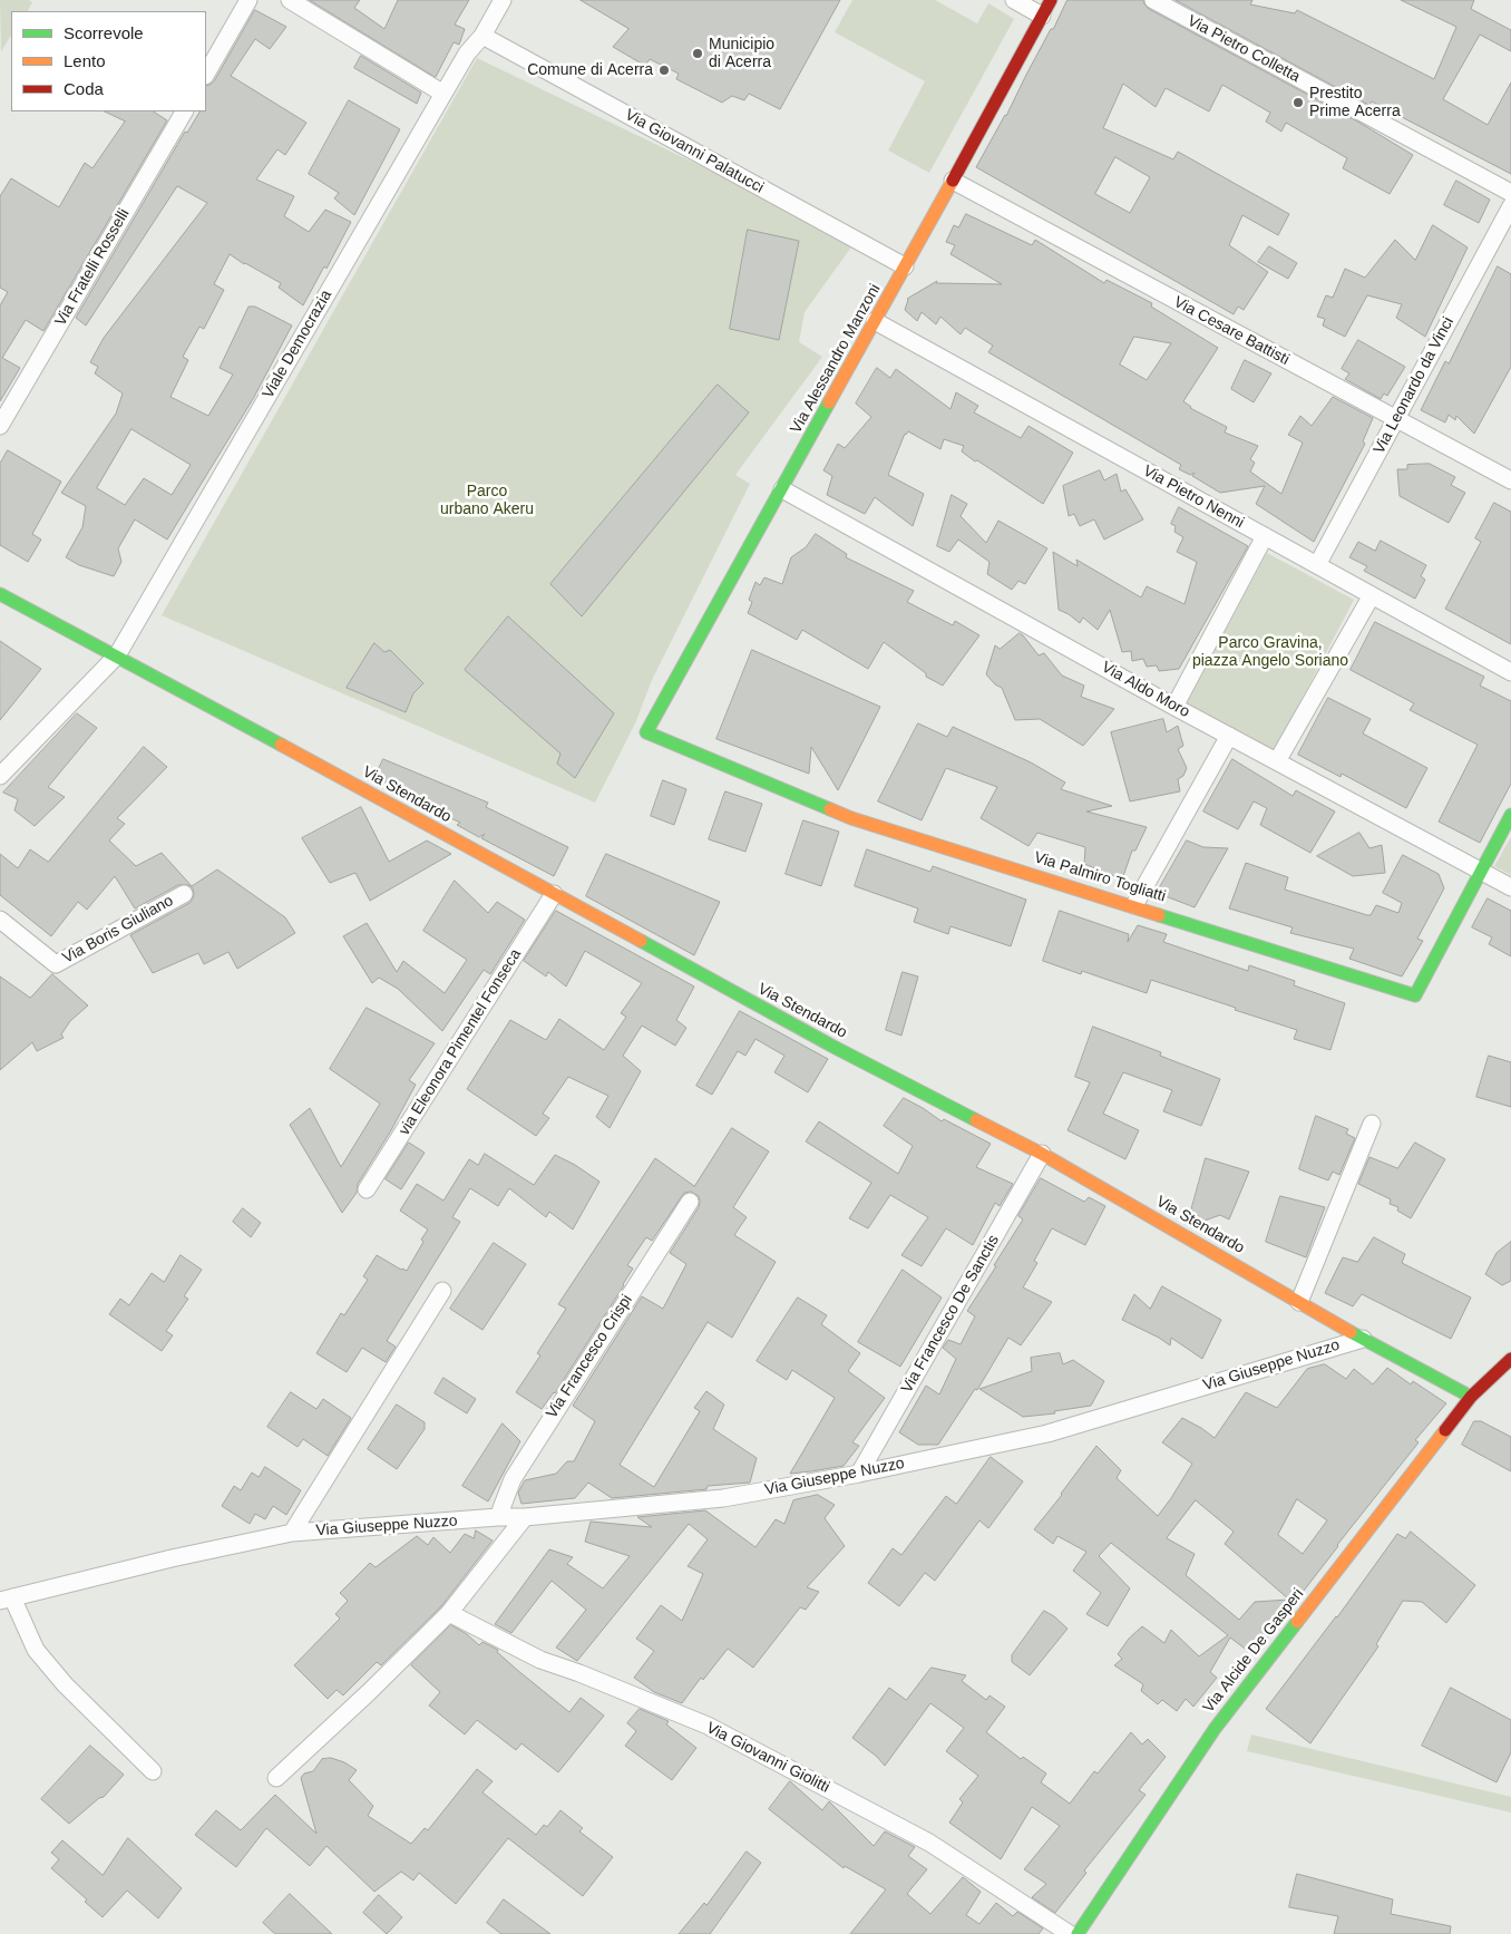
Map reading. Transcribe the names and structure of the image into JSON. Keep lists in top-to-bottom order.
{
  "streets": {
    "street": [
      "Via Pietro Colletta",
      "Via Giovanni Palatucci",
      "Via Fratelli Rosselli",
      "Via Cesare Battisti",
      "Viale Democrazia",
      "Via Alessandro Manzoni",
      "Via Leonardo da Vinci",
      "Via Pietro Nenni",
      "Via Aldo Moro",
      "Via Stendardo",
      "Via Palmiro Togliatti",
      "Via Boris Giuliano",
      "via Eleonora Pimentel Fonseca",
      "Via Francesco De Sanctis",
      "Via Francesco Crispi",
      "Via Giuseppe Nuzzo",
      "Via Alcide De Gasperi",
      "Via Giovanni Giolitti"
    ]
  },
  "crossings": [
    ["Via Giovanni Palatucci", "Viale Democrazia"],
    ["Via Giovanni Palatucci", "Via Alessandro Manzoni"],
    ["Via Cesare Battisti", "Via Alessandro Manzoni"],
    ["Via Cesare Battisti", "Via Leonardo da Vinci"],
    ["Viale Democrazia", "Via Stendardo"],
    ["Via Alessandro Manzoni", "Via Pietro Nenni"],
    ["Via Alessandro Manzoni", "Via Aldo Moro"],
    ["Via Alessandro Manzoni", "Via Palmiro Togliatti"],
    ["Via Leonardo da Vinci", "Via Pietro Nenni"],
    ["Via Aldo Moro", "Via Palmiro Togliatti"],
    ["Via Stendardo", "via Eleonora Pimentel Fonseca"],
    ["Via Stendardo", "Via Francesco De Sanctis"],
    ["Via Stendardo", "Via Giuseppe Nuzzo"],
    ["Via Stendardo", "Via Alcide De Gasperi"],
    ["Via Francesco De Sanctis", "Via Giuseppe Nuzzo"],
    ["Via Francesco Crispi", "Via Giuseppe Nuzzo"]
  ],
  "parks": ["Parco urbano Akeru", "Parco Gravina, piazza Angelo Soriano"],
  "places": ["Municipio di Acerra", "Comune di Acerra", "Prestito Prime Acerra"],
  "legend": ["Scorrevole", "Lento", "Coda"]
}
